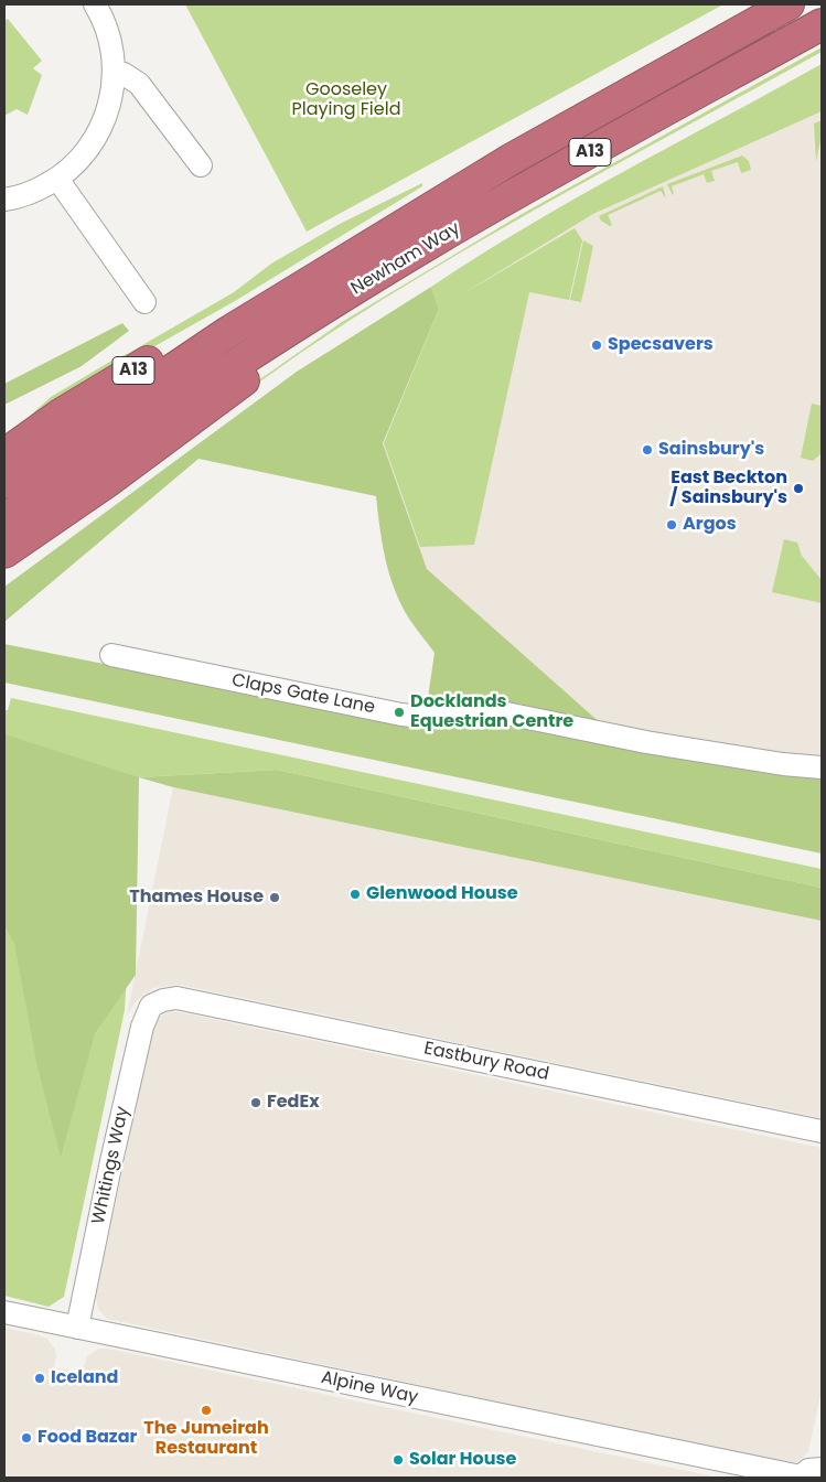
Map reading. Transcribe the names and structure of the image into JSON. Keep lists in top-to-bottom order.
{
  "streets": {
    "highway": ["A13", "Newham Way"],
    "street": [
      "Claps Gate Lane",
      "Eastbury Road",
      "Whitings Way",
      "Alpine Way"
    ]
  },
  "crossings": [
    ["A13", "Newham Way"],
    ["Eastbury Road", "Whitings Way"],
    ["Whitings Way", "Alpine Way"]
  ],
  "parks": ["Gooseley Playing Field"],
  "places": [
    "Specsavers",
    "Sainsbury's",
    "East Beckton / Sainsbury's",
    "Argos",
    "Docklands Equestrian Centre",
    "Glenwood House",
    "Thames House",
    "FedEx",
    "Iceland",
    "The Jumeirah Restaurant",
    "Food Bazar",
    "Solar House"
  ]
}
